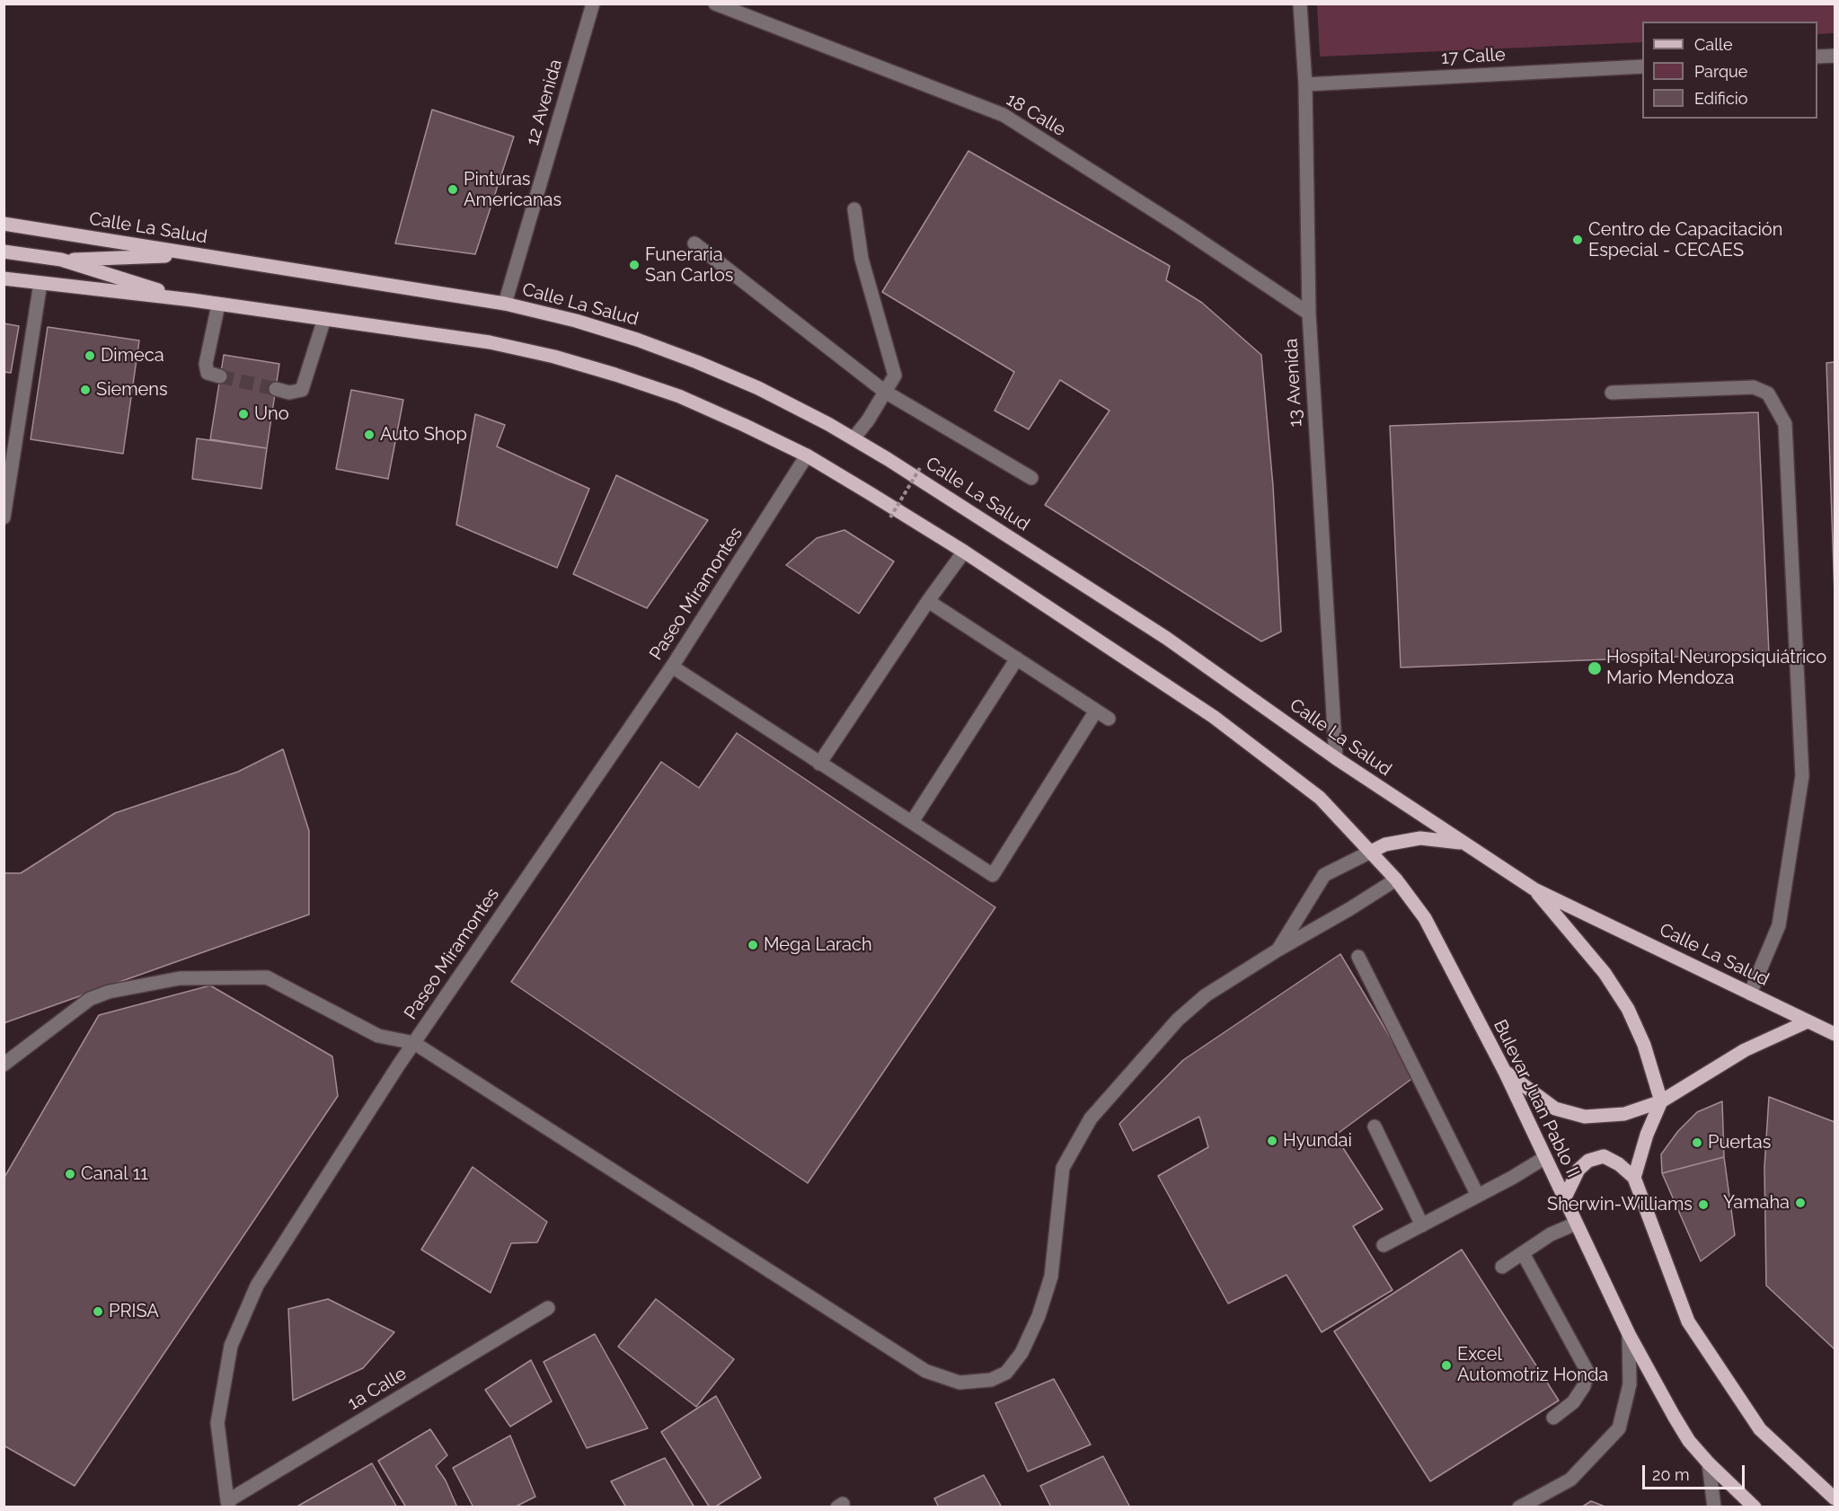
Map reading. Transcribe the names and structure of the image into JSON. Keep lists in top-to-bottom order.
{
  "streets": {
    "main road": ["Calle La Salud", "Bulevar Juan Pablo II"],
    "street": [
      "17 Calle",
      "12 Avenida",
      "18 Calle",
      "13 Avenida",
      "Paseo Miramontes",
      "1a Calle"
    ]
  },
  "crossings": [
    ["17 Calle", "13 Avenida"],
    ["12 Avenida", "Calle La Salud"],
    ["18 Calle", "13 Avenida"],
    ["Calle La Salud", "13 Avenida"],
    ["Paseo Miramontes", "1a Calle"]
  ],
  "places": [
    "Pinturas Americanas",
    "Centro de Capacitación Especial - CECAES",
    "Funeraria San Carlos",
    "Dimeca",
    "Siemens",
    "Uno",
    "Auto Shop",
    "Hospital Neuropsiquiátrico Mario Mendoza",
    "Mega Larach",
    "Hyundai",
    "Puertas",
    "Canal 11",
    "Yamaha",
    "Sherwin-Williams",
    "PRISA",
    "Excel Automotriz Honda"
  ],
  "legend": ["Calle", "Parque", "Edificio"],
  "scale_bar": "20 m"
}
